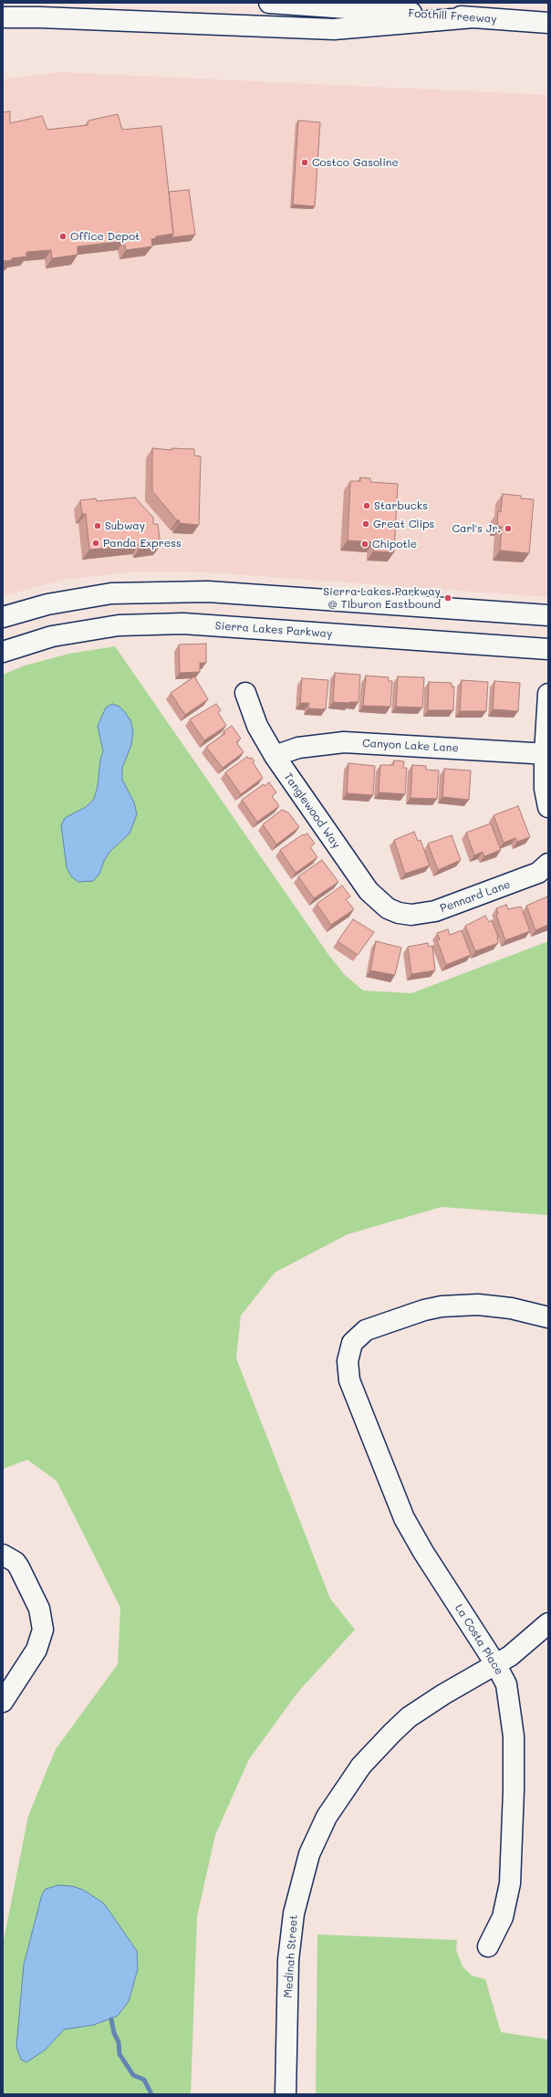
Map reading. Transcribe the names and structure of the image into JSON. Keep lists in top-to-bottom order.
{
  "streets": {
    "main road": [
      "Foothill Freeway",
      "Sierra Lakes Parkway",
      "Canyon Lake Lane",
      "Tanglewood Way",
      "Pennard Lane",
      "La Costa Place",
      "Medinah Street"
    ]
  },
  "crossings": [
    ["Canyon Lake Lane", "Tanglewood Way"],
    ["Tanglewood Way", "Pennard Lane"],
    ["La Costa Place", "Medinah Street"]
  ],
  "places": [
    "Costco Gasoline",
    "Office Depot",
    "Starbucks",
    "Great Clips",
    "Subway",
    "Carl's Jr.",
    "Panda Express",
    "Chipotle",
    "Sierra Lakes Parkway @ Tiburon Eastbound"
  ]
}
